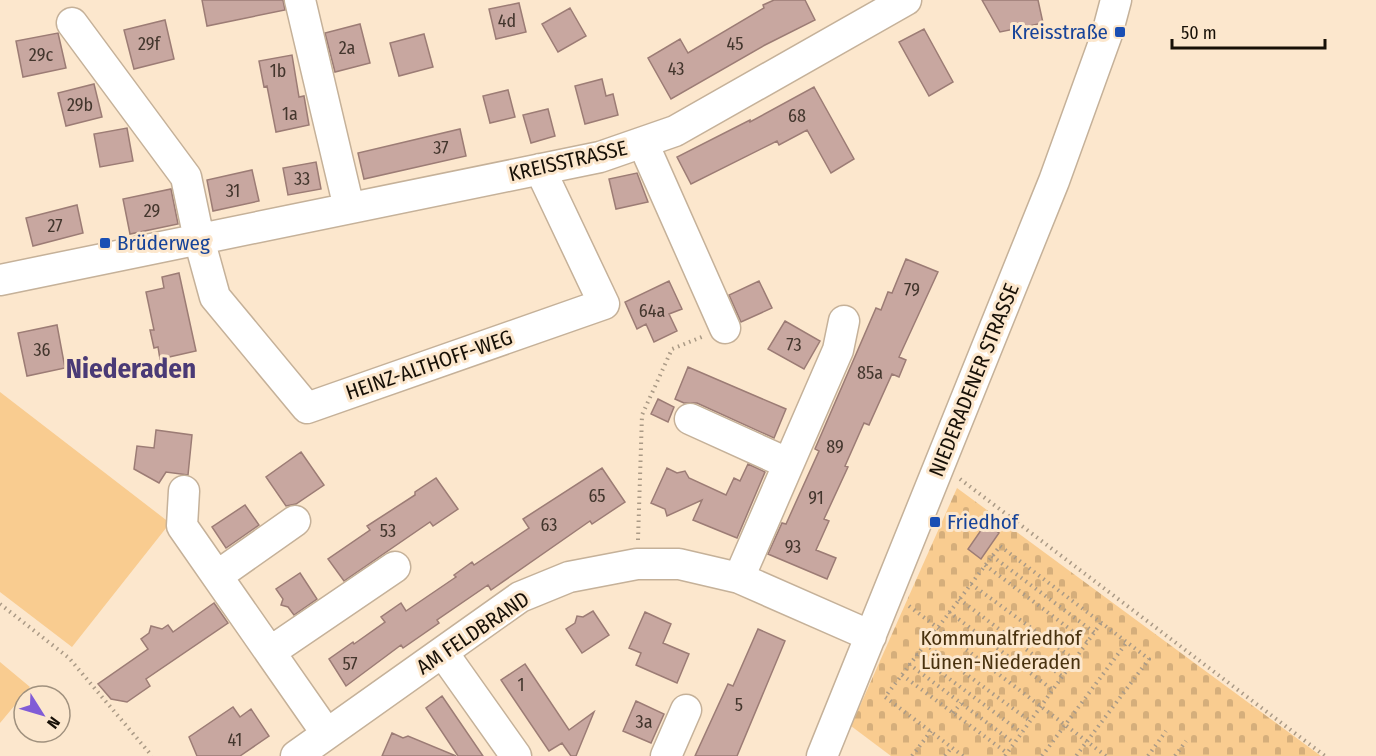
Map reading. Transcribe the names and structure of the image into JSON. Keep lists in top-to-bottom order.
{
  "streets": {
    "street": [
      "KREISSTRASSE",
      "HEINZ-ALTHOFF-WEG",
      "NIEDERADENER STRASSE",
      "AM FELDBRAND"
    ]
  },
  "crossings": [
    ["KREISSTRASSE", "HEINZ-ALTHOFF-WEG"],
    ["NIEDERADENER STRASSE", "AM FELDBRAND"]
  ],
  "districts": ["Niederaden"],
  "parks": ["Kommunalfriedhof Lünen-Niederaden"],
  "places": {
    "transit": ["Kreisstraße", "Brüderweg", "Friedhof"]
  },
  "house_numbers": [
    "4d",
    "29f",
    "45",
    "2a",
    "29c",
    "43",
    "1b",
    "29b",
    "1a",
    "68",
    "37",
    "33",
    "31",
    "29",
    "27",
    "79",
    "64a",
    "73",
    "36",
    "85a",
    "89",
    "65",
    "91",
    "63",
    "53",
    "93",
    "57",
    "1",
    "5",
    "3a",
    "41"
  ],
  "scale_bar": "50 m",
  "north": "bottom right"
}
